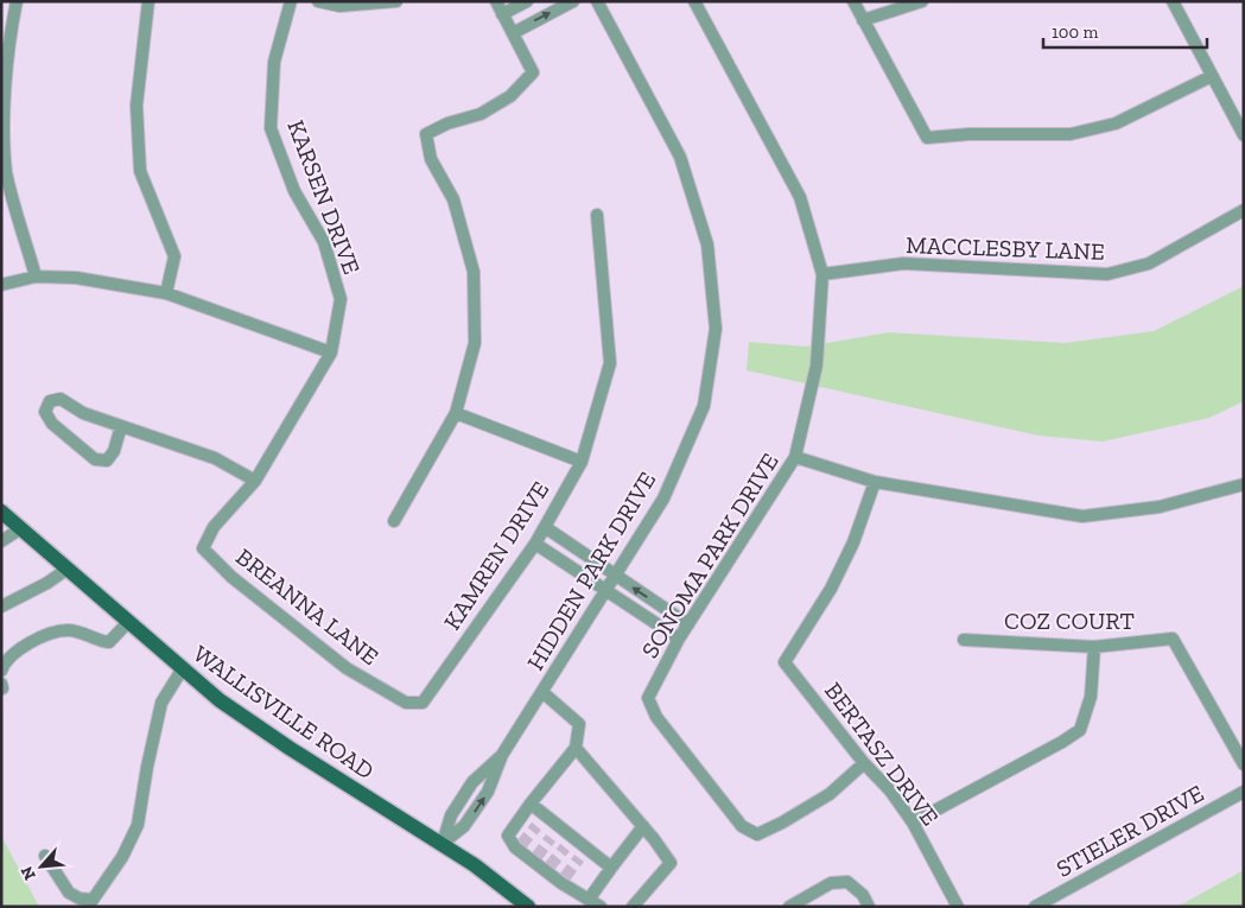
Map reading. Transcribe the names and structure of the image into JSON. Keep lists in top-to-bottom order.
{
  "streets": {
    "main road": ["WALLISVILLE ROAD"],
    "street": [
      "KARSEN DRIVE",
      "MACCLESBY LANE",
      "KAMREN DRIVE",
      "SONOMA PARK DRIVE",
      "HIDDEN PARK DRIVE",
      "BREANNA LANE",
      "COZ COURT",
      "BERTASZ DRIVE",
      "STIELER DRIVE"
    ]
  },
  "crossings": [
    ["KARSEN DRIVE", "BREANNA LANE"],
    ["MACCLESBY LANE", "SONOMA PARK DRIVE"],
    ["KAMREN DRIVE", "BREANNA LANE"],
    ["SONOMA PARK DRIVE", "BERTASZ DRIVE"],
    ["HIDDEN PARK DRIVE", "WALLISVILLE ROAD"]
  ],
  "scale_bar": "100 m",
  "north": "bottom left"
}
